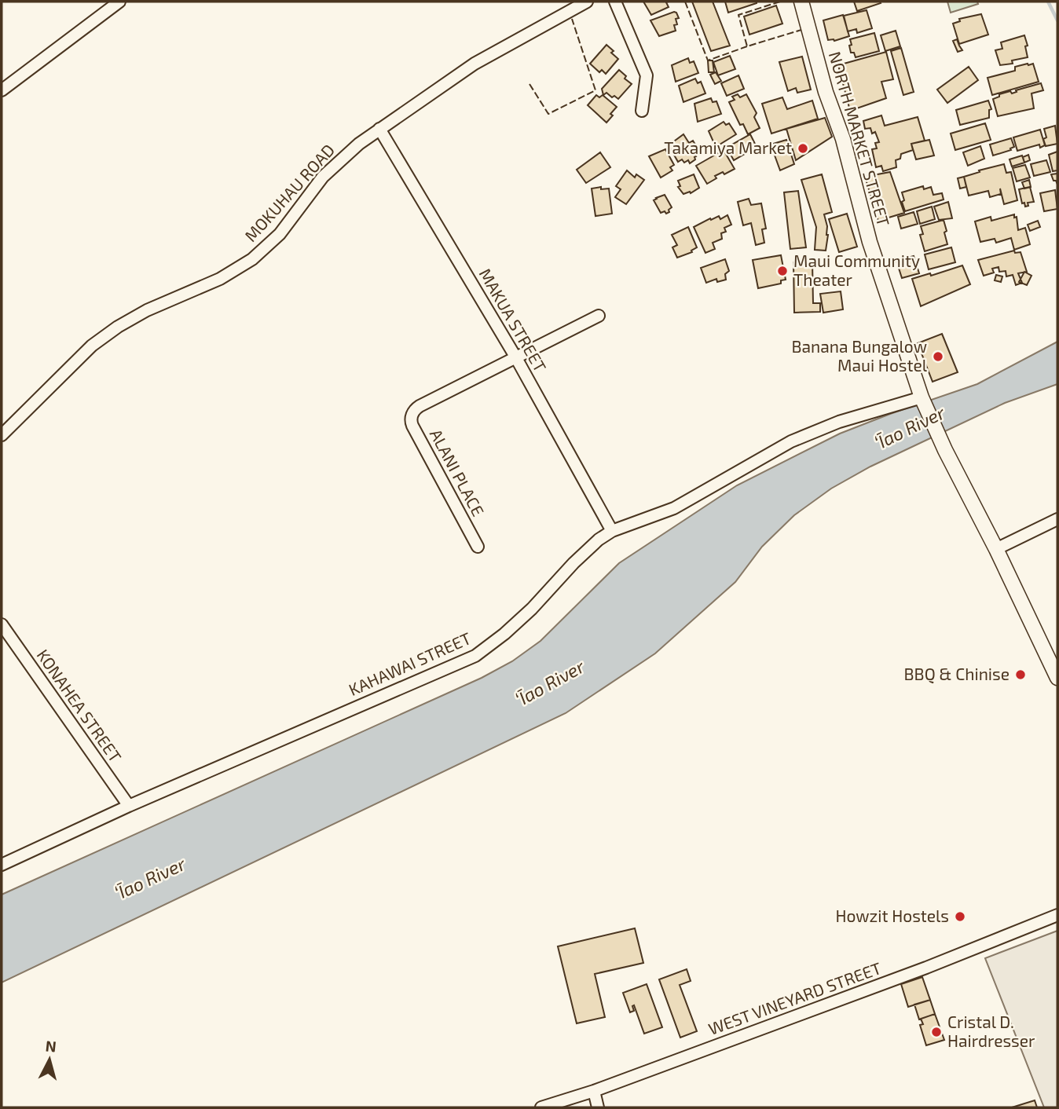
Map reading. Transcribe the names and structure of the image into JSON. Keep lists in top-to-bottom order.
{
  "streets": {
    "street": [
      "NORTH MARKET STREET",
      "MOKUHAU ROAD",
      "MAKUA STREET",
      "ALANI PLACE",
      "KAHAWAI STREET",
      "KONAHEA STREET",
      "WEST VINEYARD STREET"
    ]
  },
  "crossings": [
    ["NORTH MARKET STREET", "KAHAWAI STREET"],
    ["MOKUHAU ROAD", "MAKUA STREET"],
    ["MAKUA STREET", "ALANI PLACE"],
    ["MAKUA STREET", "KAHAWAI STREET"],
    ["KAHAWAI STREET", "KONAHEA STREET"]
  ],
  "water": ["ʻĪao River"],
  "places": [
    "Takamiya Market",
    "Maui Community Theater",
    "Banana Bungalow Maui Hostel",
    "BBQ & Chinise",
    "Howzit Hostels",
    "Cristal D. Hairdresser"
  ],
  "north": "top"
}
